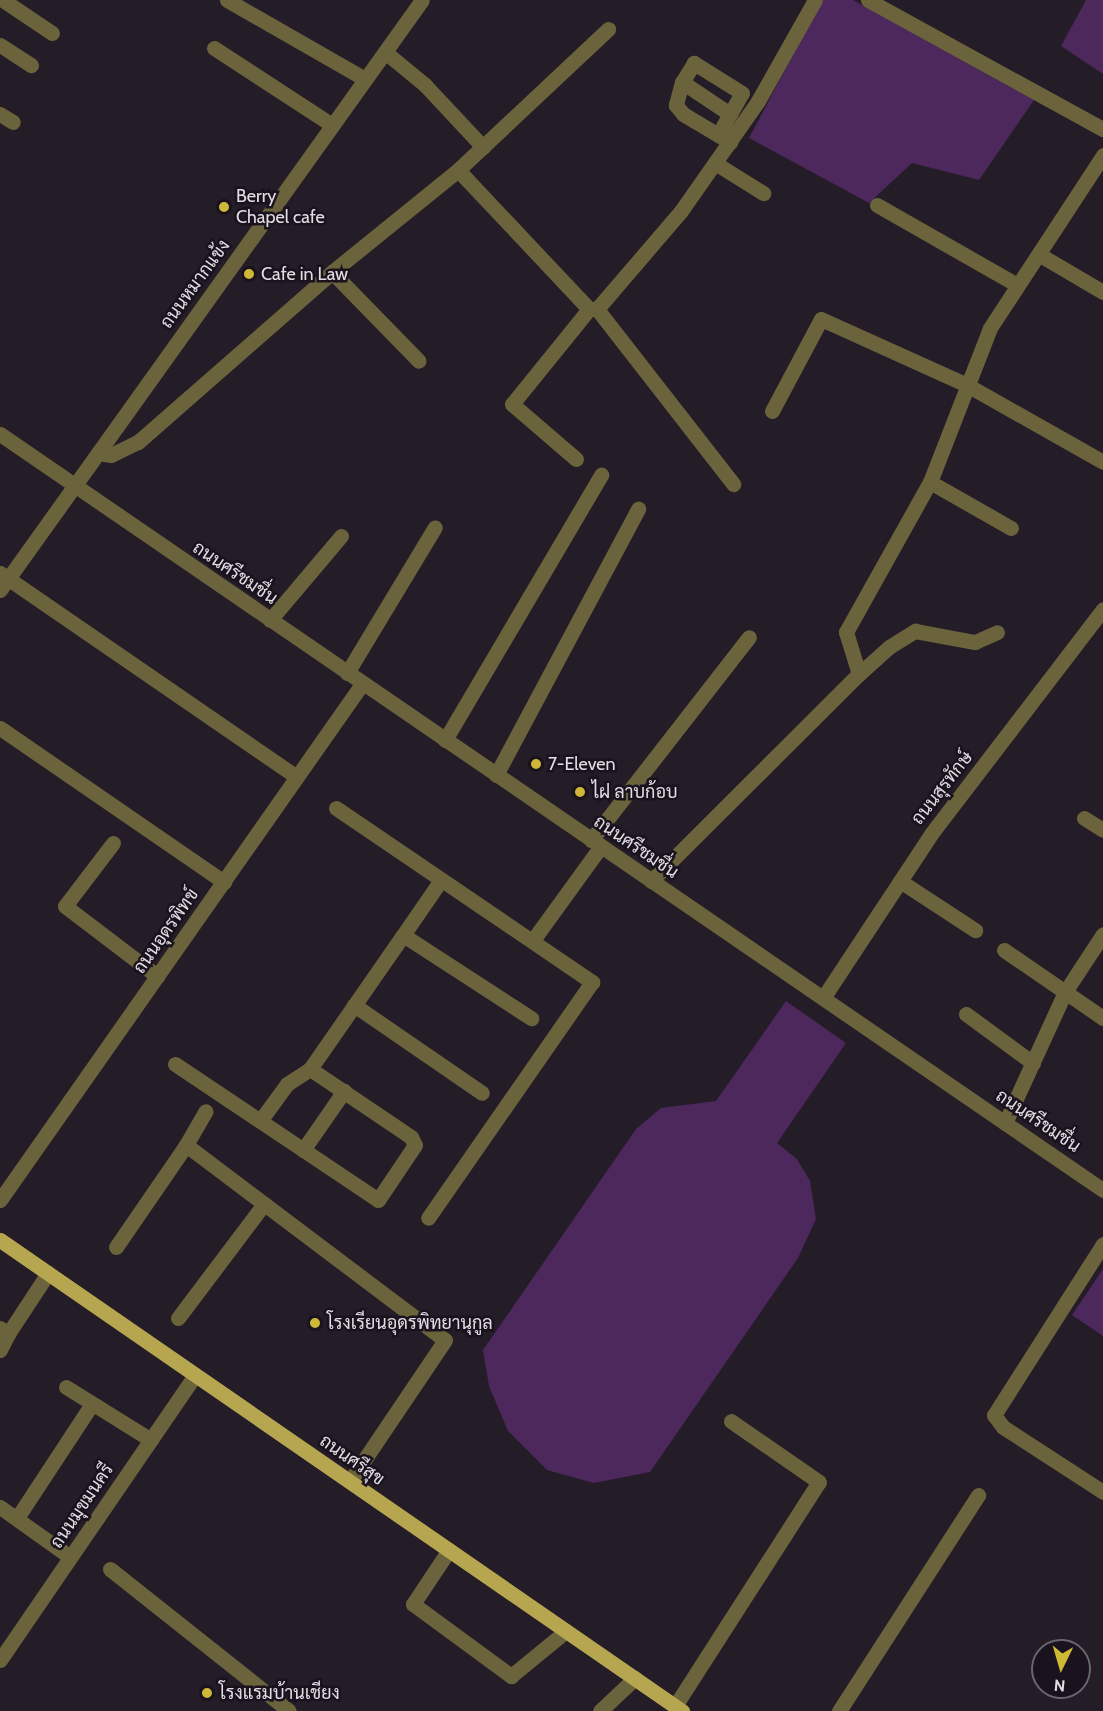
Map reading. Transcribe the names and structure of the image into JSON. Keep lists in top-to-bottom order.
{
  "streets": {
    "main road": ["ถนนศรีสุข"],
    "street": [
      "ถนนหมากแข้ง",
      "ถนนศรีชมชื่น",
      "ถนนสุรทักษ์",
      "ถนนอุดรพิทข์",
      "ถนนมุขมนครี"
    ]
  },
  "crossings": [
    ["ถนนหมากแข้ง", "ถนนศรีชมชื่น"],
    ["ถนนศรีชมชื่น", "ถนนสุรทักษ์"],
    ["ถนนศรีชมชื่น", "ถนนอุดรพิทข์"],
    ["ถนนศรีสุข", "ถนนมุขมนครี"]
  ],
  "places": [
    "Berry Chapel cafe",
    "Cafe in Law",
    "7-Eleven",
    "ไฝ ลาบก้อบ",
    "โรงเรียนอุดรพิทยานุกูล",
    "โรงแรมบ้านเชียง"
  ],
  "north": "bottom"
}
